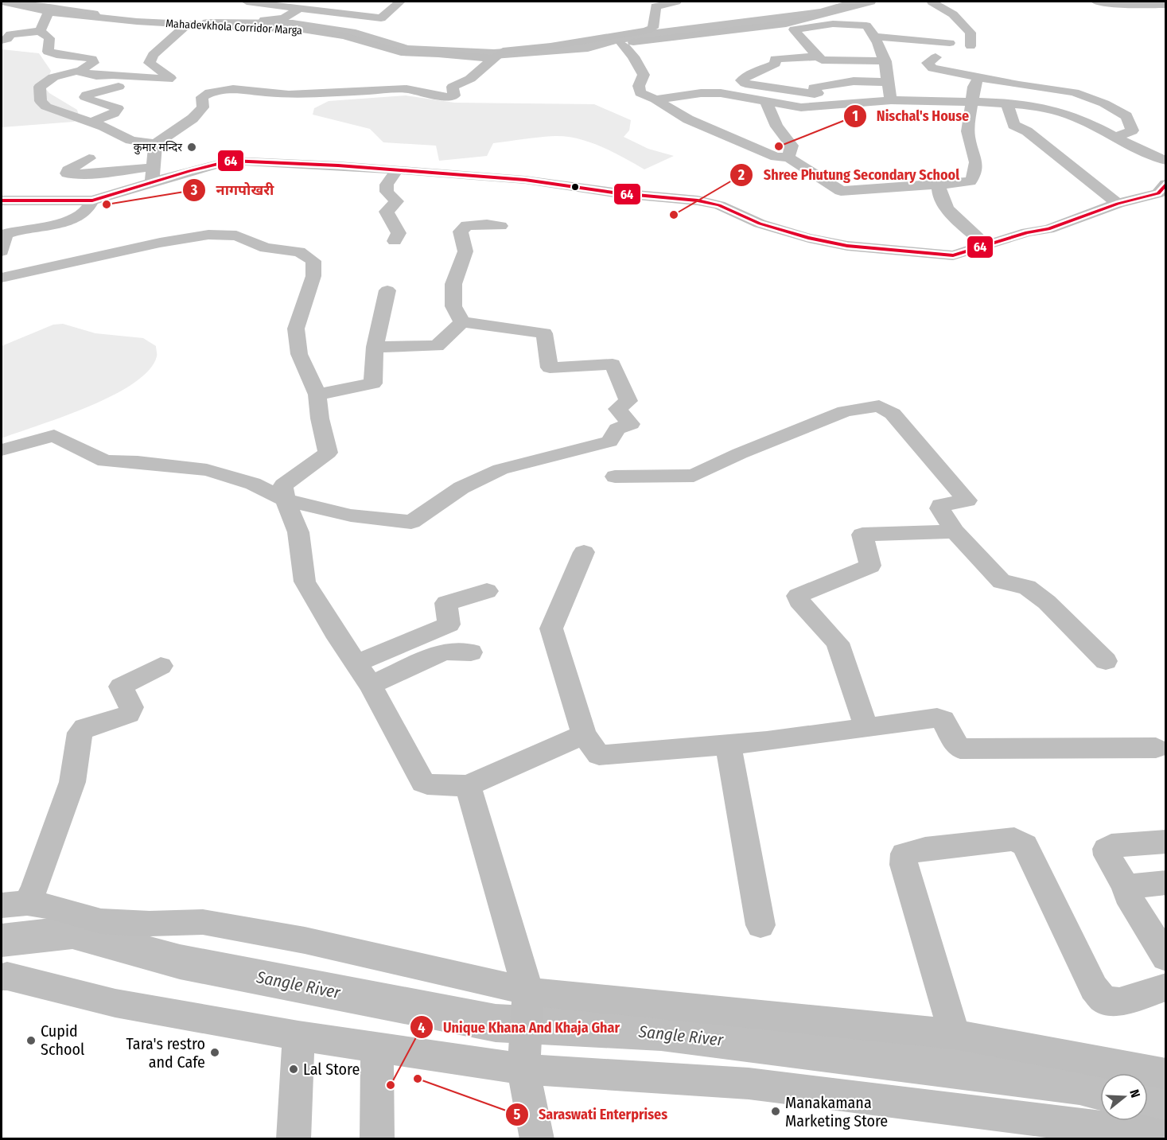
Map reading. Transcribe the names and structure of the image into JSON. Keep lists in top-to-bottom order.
{
  "streets": {
    "street": ["Mahadevkhola Corridor Marga"]
  },
  "water": ["Sangle River"],
  "places": [
    "Nischal's House",
    "कुमार मन्दिर",
    "नागपोखरी",
    "Shree Phutung Secondary School",
    "Cupid School",
    "Tara's restro and Cafe",
    "Lal Store",
    "Saraswati Enterprises",
    "Unique Khana And Khaja Ghar",
    "Manakamana Marketing Store"
  ],
  "lines": ["transit line 64"],
  "north": "right"
}
